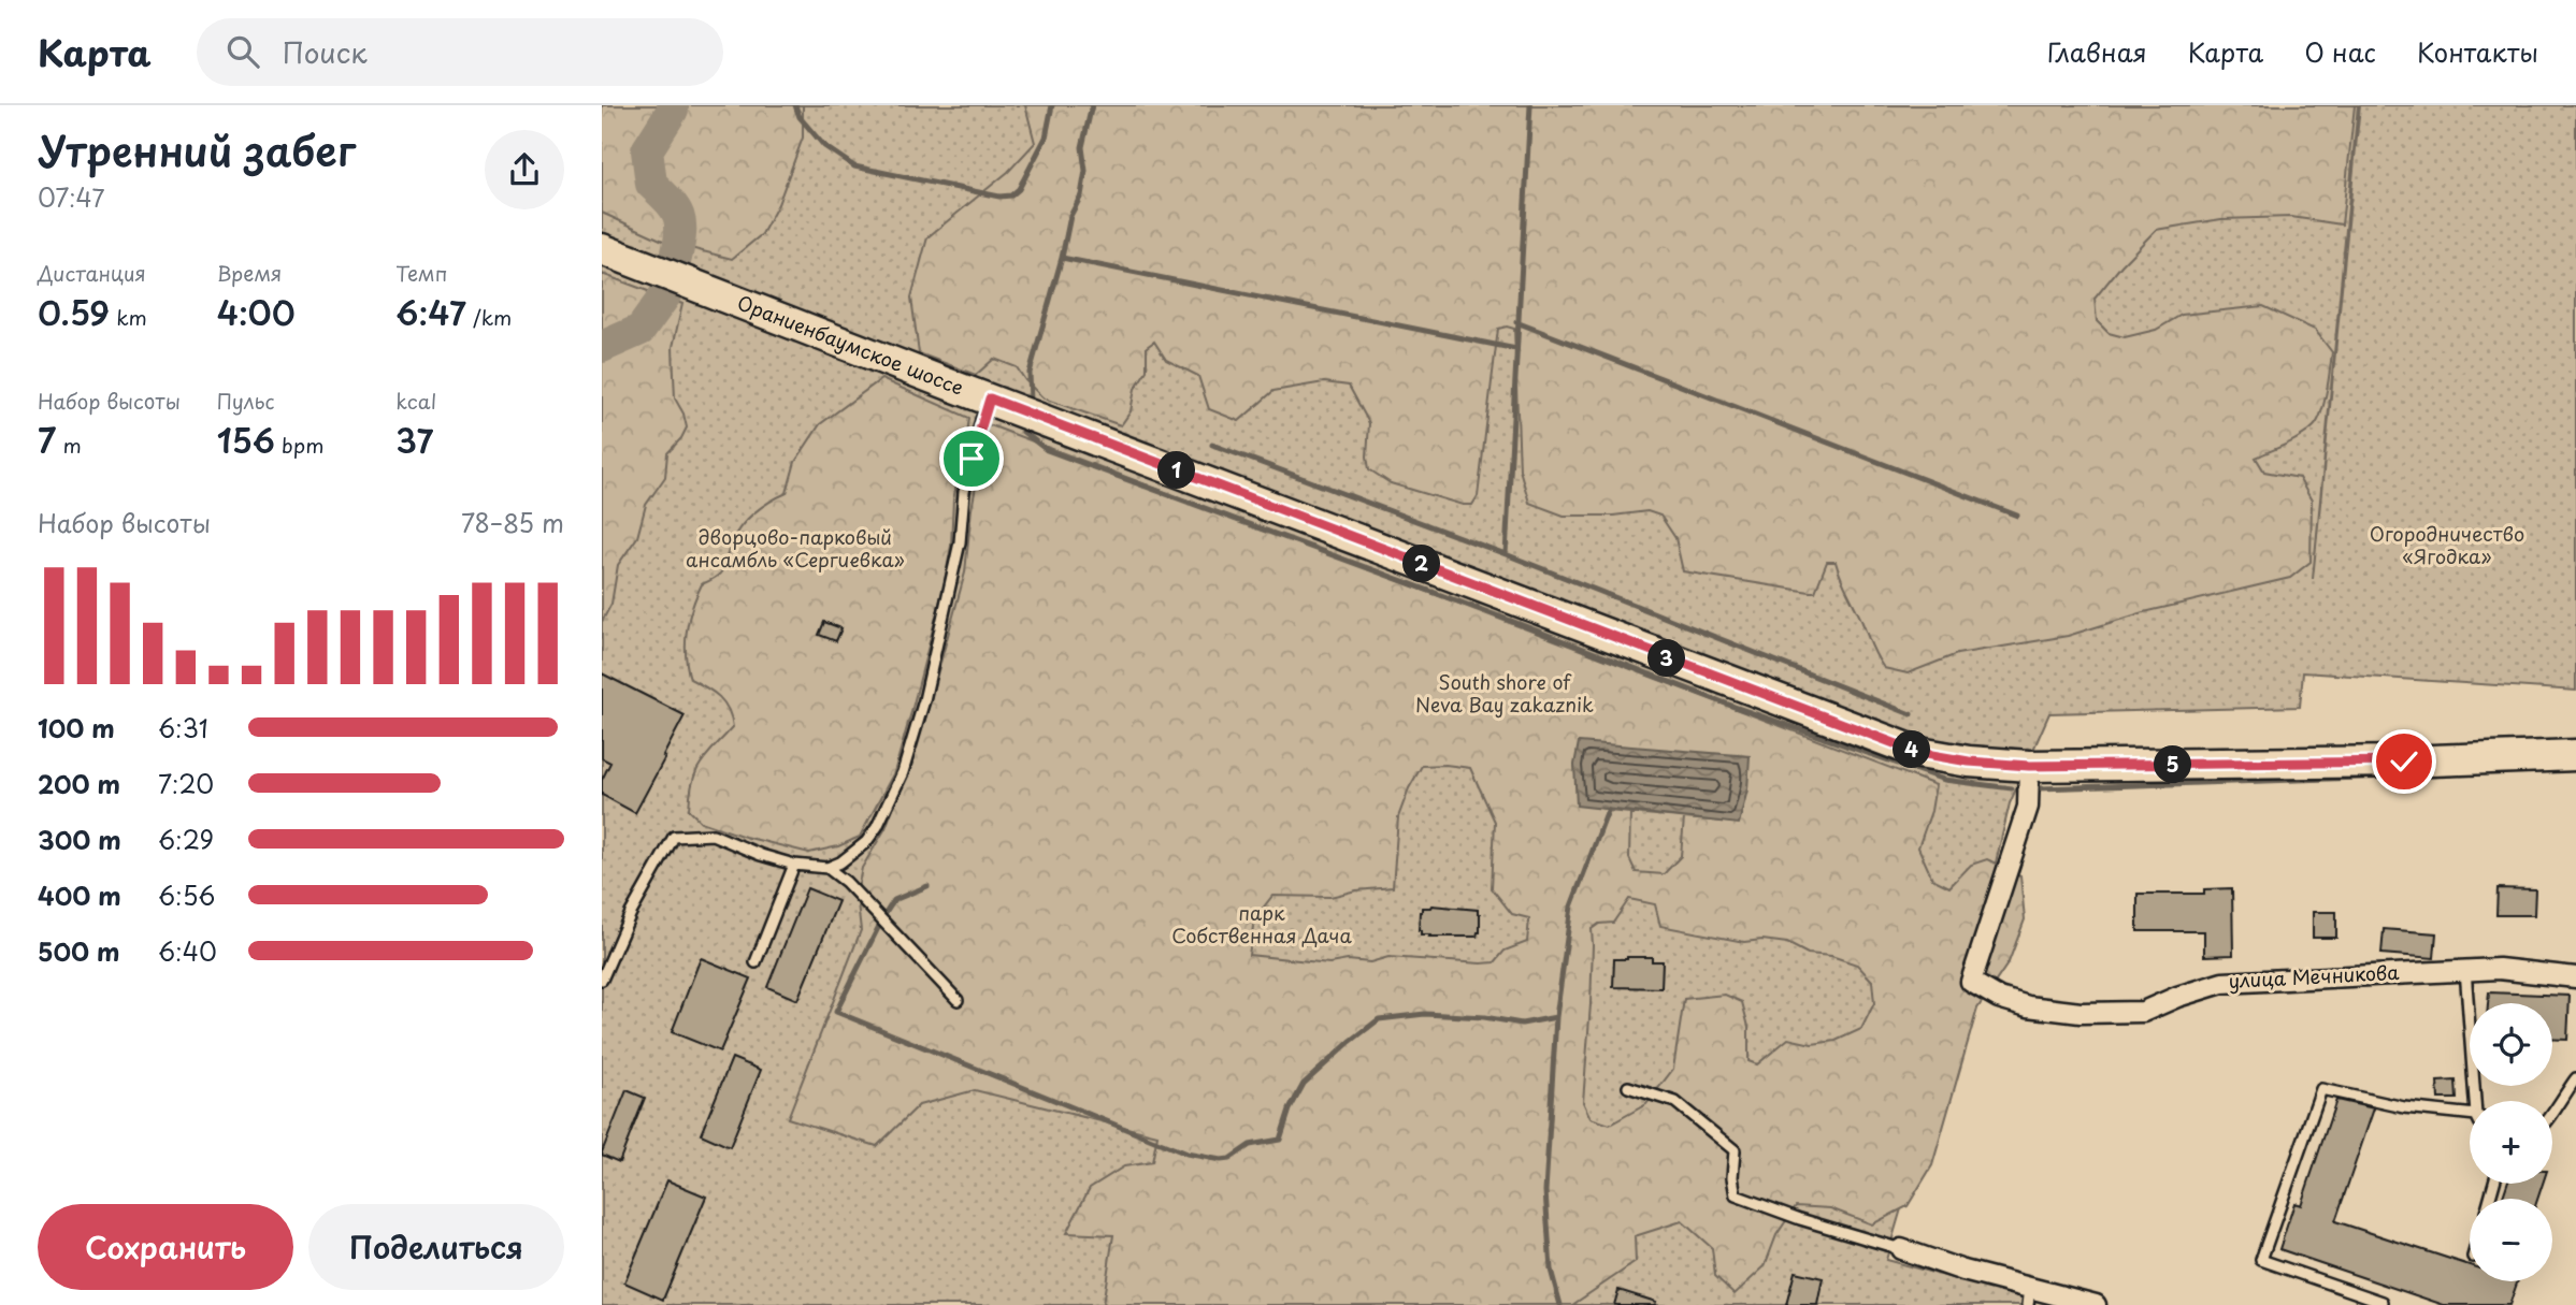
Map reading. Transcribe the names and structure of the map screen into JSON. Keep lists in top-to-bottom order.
{
  "streets": {
    "main road": ["Ораниенбаумское шоссе"],
    "street": ["улица Мечникова"]
  },
  "crossings": [
    ["Ораниенбаумское шоссе", "улица Мечникова"]
  ],
  "parks": [
    "Огородничество «Ягодка»",
    "дворцово-парковый ансамбль «Сергиевка»",
    "South shore of Neva Bay zakaznik",
    "парк Собственная Дача"
  ],
  "page": {
    "header": "Карта",
    "search": "Поиск",
    "nav": [
      "Главная",
      "Карта",
      "О нас",
      "Контакты"
    ],
    "heading": ["Утренний забег", "07:47"],
    "stats": [
      ["Дистанция", "0.59 km"],
      ["Время", "4:00"],
      ["Темп", "6:47 /km"],
      ["Набор высоты", "7 m"],
      ["Пульс", "156 bpm"],
      ["kcal", "37"]
    ],
    "pins": [
      "1",
      "2",
      "3",
      "4",
      "5"
    ],
    "chart": ["Набор высоты", "78–85 m"],
    "list": [
      {
        "name": "100 m",
        "note": "6:31"
      },
      {
        "name": "200 m",
        "note": "7:20"
      },
      {
        "name": "300 m",
        "note": "6:29"
      },
      {
        "name": "400 m",
        "note": "6:56"
      },
      {
        "name": "500 m",
        "note": "6:40"
      }
    ],
    "map_buttons": ["+", "−"],
    "buttons": ["Сохранить", "Поделиться"]
  }
}
